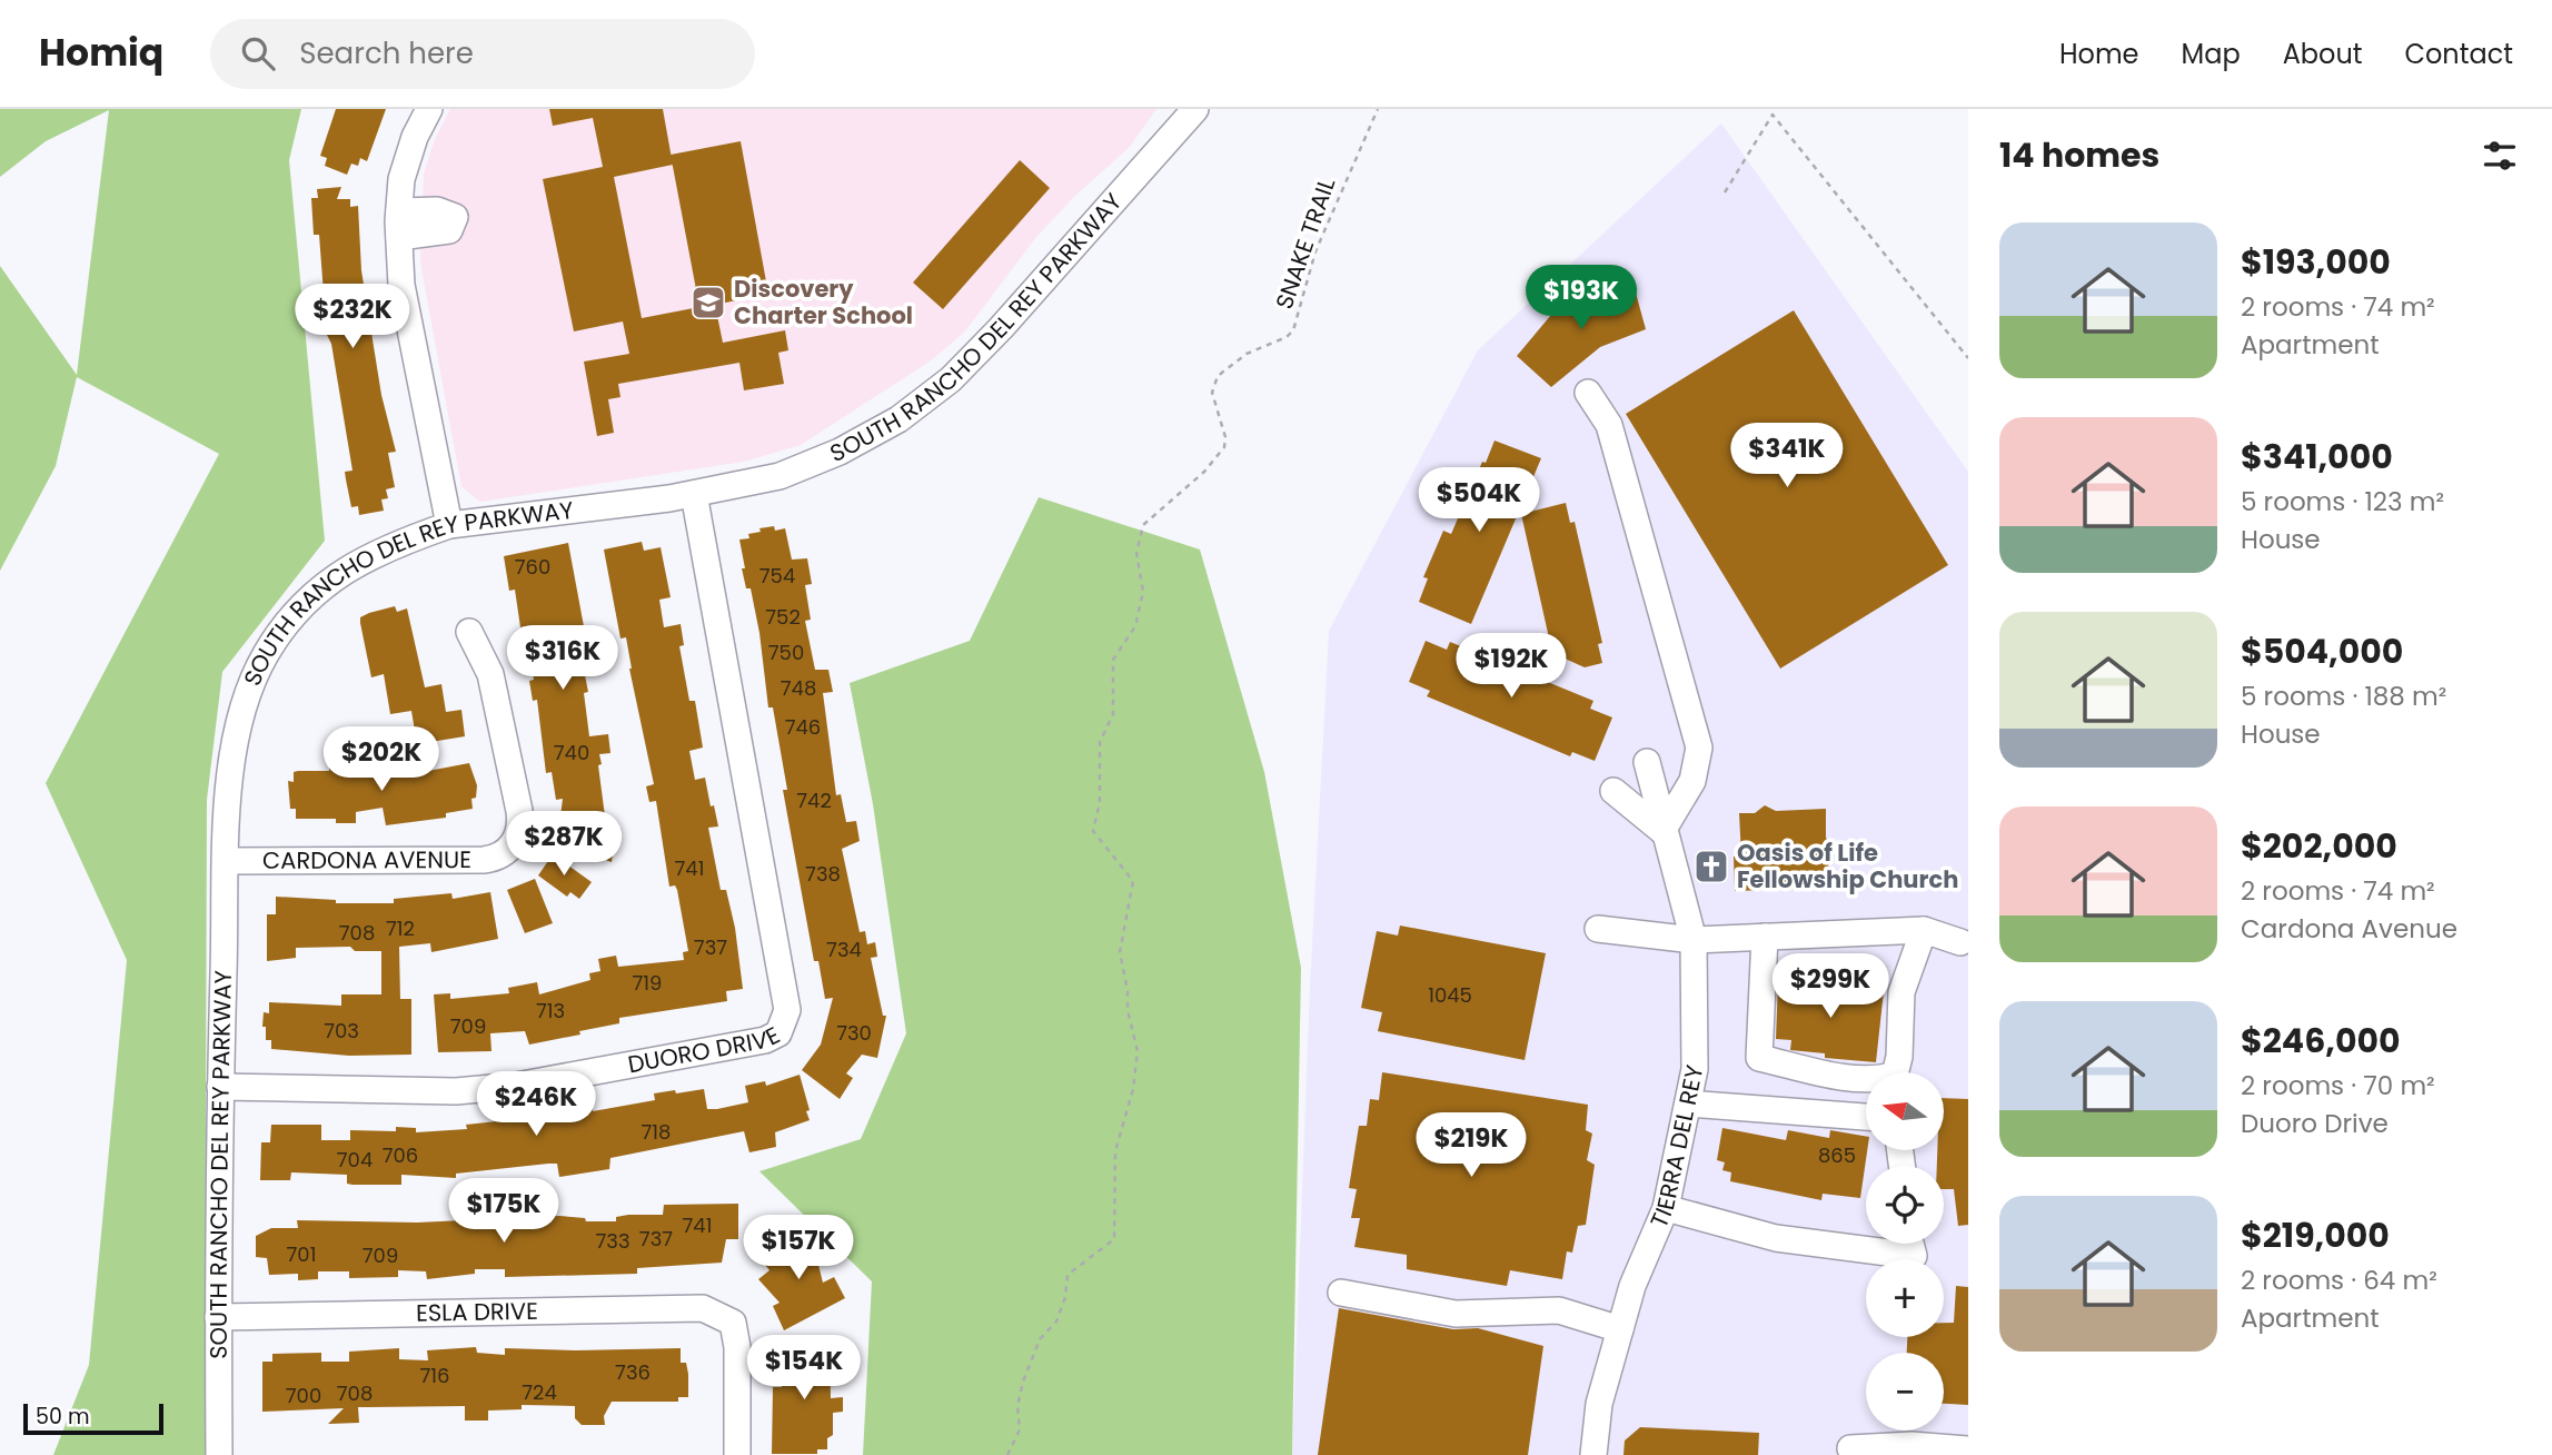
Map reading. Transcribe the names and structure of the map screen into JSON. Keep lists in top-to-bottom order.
{
  "streets": {
    "street": [
      "SOUTH RANCHO DEL REY PARKWAY",
      "CARDONA AVENUE",
      "DUORO DRIVE",
      "TIERRA DEL REY",
      "ESLA DRIVE"
    ],
    "path": ["SNAKE TRAIL"]
  },
  "crossings": [
    ["SOUTH RANCHO DEL REY PARKWAY", "CARDONA AVENUE"],
    ["SOUTH RANCHO DEL REY PARKWAY", "DUORO DRIVE"],
    ["SOUTH RANCHO DEL REY PARKWAY", "ESLA DRIVE"]
  ],
  "places": {
    "school or university": ["Discovery Charter School"],
    "church": ["Oasis of Life Fellowship Church"]
  },
  "house_numbers": [
    "760",
    "754",
    "752",
    "750",
    "748",
    "746",
    "740",
    "742",
    "741",
    "738",
    "712",
    "708",
    "737",
    "734",
    "719",
    "1045",
    "713",
    "709",
    "703",
    "730",
    "718",
    "706",
    "865",
    "704",
    "741",
    "737",
    "733",
    "701",
    "709",
    "736",
    "716",
    "724",
    "708",
    "700"
  ],
  "scale_bar": "50 m",
  "north": "left",
  "page": {
    "header": "Homiq",
    "search": "Search here",
    "nav": [
      "Home",
      "Map",
      "About",
      "Contact"
    ],
    "heading": "14 homes",
    "list": [
      {
        "name": "$193,000",
        "note": "2 rooms · 74 m² · Apartment"
      },
      {
        "name": "$341,000",
        "note": "5 rooms · 123 m² · House"
      },
      {
        "name": "$504,000",
        "note": "5 rooms · 188 m² · House"
      },
      {
        "name": "$202,000",
        "note": "2 rooms · 74 m² · Cardona Avenue"
      },
      {
        "name": "$246,000",
        "note": "2 rooms · 70 m² · Duoro Drive"
      },
      {
        "name": "$219,000",
        "note": "2 rooms · 64 m² · Apartment"
      }
    ],
    "price": [
      "$193K",
      "$232K",
      "$341K",
      "$504K",
      "$316K",
      "$192K",
      "$202K",
      "$287K",
      "$299K",
      "$246K",
      "$219K",
      "$175K",
      "$157K",
      "$154K"
    ],
    "map_buttons": ["+", "−"],
    "scale": "50 m"
  }
}
